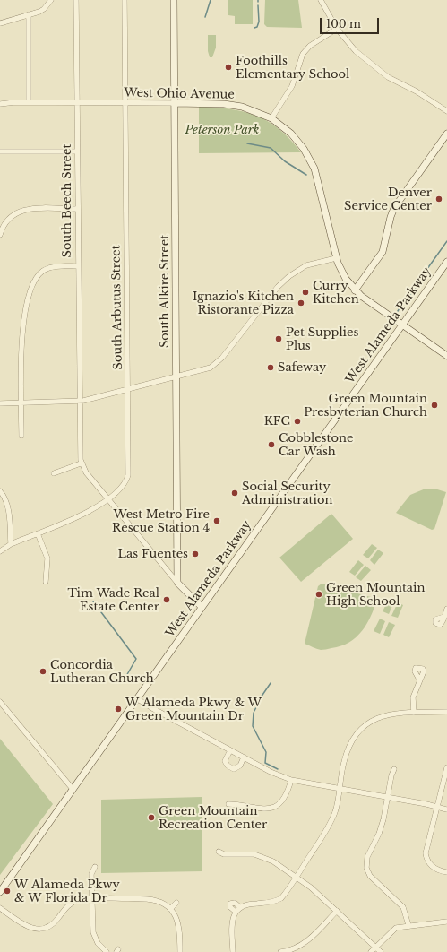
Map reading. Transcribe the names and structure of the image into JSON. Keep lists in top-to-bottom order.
{
  "streets": {
    "street": [
      "West Ohio Avenue",
      "South Beech Street",
      "South Alkire Street",
      "South Arbutus Street",
      "West Alameda Parkway"
    ]
  },
  "crossings": [
    ["West Ohio Avenue", "South Beech Street"],
    ["West Ohio Avenue", "South Alkire Street"],
    ["West Ohio Avenue", "South Arbutus Street"],
    ["West Ohio Avenue", "West Alameda Parkway"]
  ],
  "parks": ["Peterson Park"],
  "places": [
    "Foothills Elementary School",
    "Denver Service Center",
    "Curry Kitchen",
    "Ignazio's Kitchen Ristorante Pizza",
    "Pet Supplies Plus",
    "Safeway",
    "Green Mountain Presbyterian Church",
    "KFC",
    "Cobblestone Car Wash",
    "Social Security Administration",
    "West Metro Fire Rescue Station 4",
    "Las Fuentes",
    "Green Mountain High School",
    "Tim Wade Real Estate Center",
    "Concordia Lutheran Church",
    "W Alameda Pkwy & W Green Mountain Dr",
    "Green Mountain Recreation Center",
    "W Alameda Pkwy & W Florida Dr"
  ],
  "scale_bar": "100 m"
}
